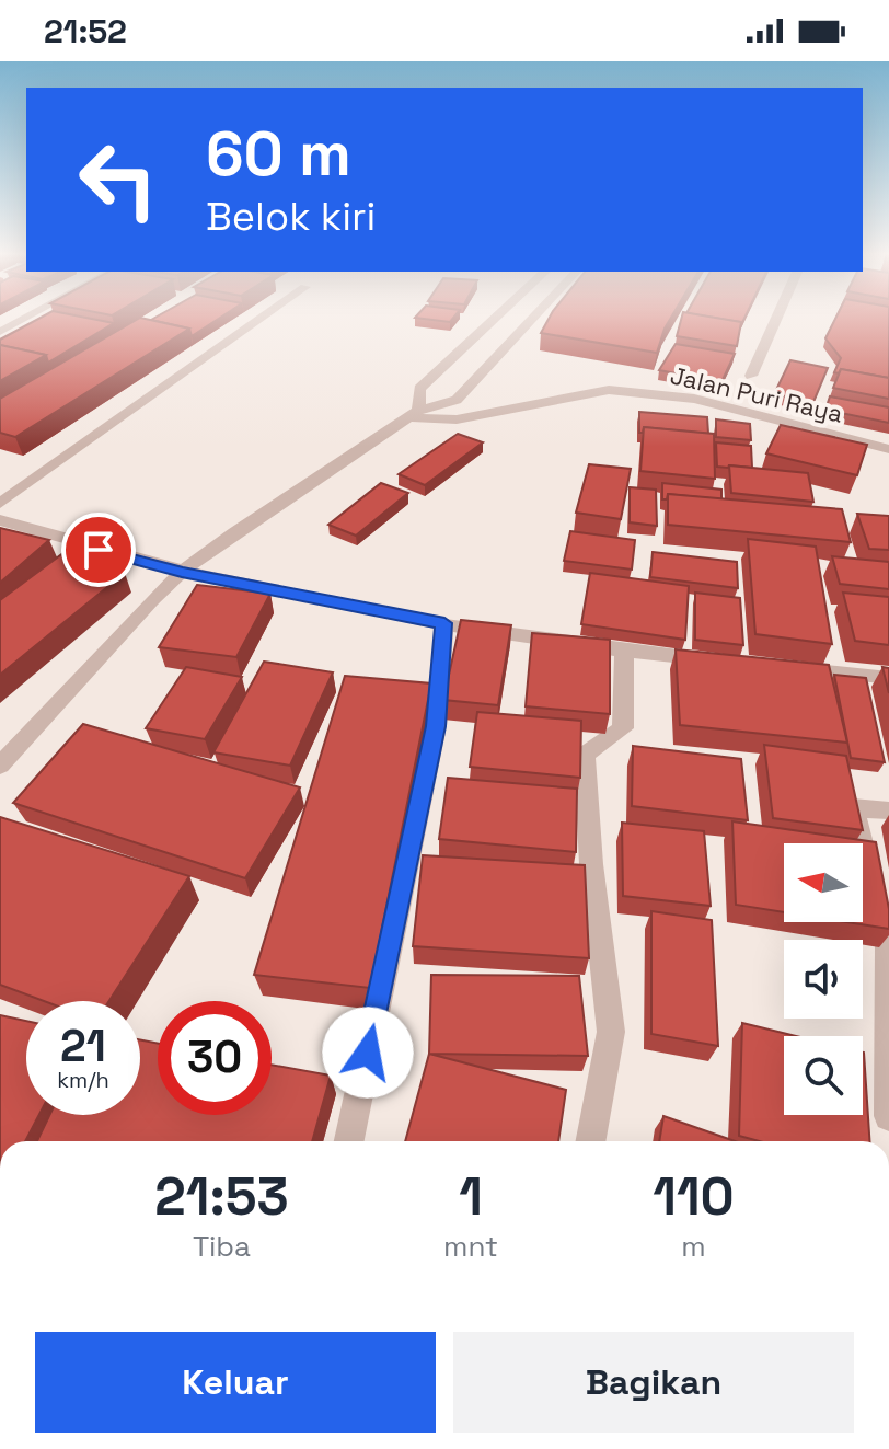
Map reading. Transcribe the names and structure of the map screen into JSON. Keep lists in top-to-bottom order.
{
  "streets": {
    "street": ["Jalan Puri Raya"]
  },
  "north": "left",
  "page": {
    "status": "21:52",
    "turn": ["60 m", "Belok kiri"],
    "speed": "21 km/h",
    "limit": "30",
    "eta": [
      "21:53",
      "Tiba",
      "1",
      "mnt",
      "110",
      "m"
    ],
    "buttons": ["Keluar", "Bagikan"]
  }
}
